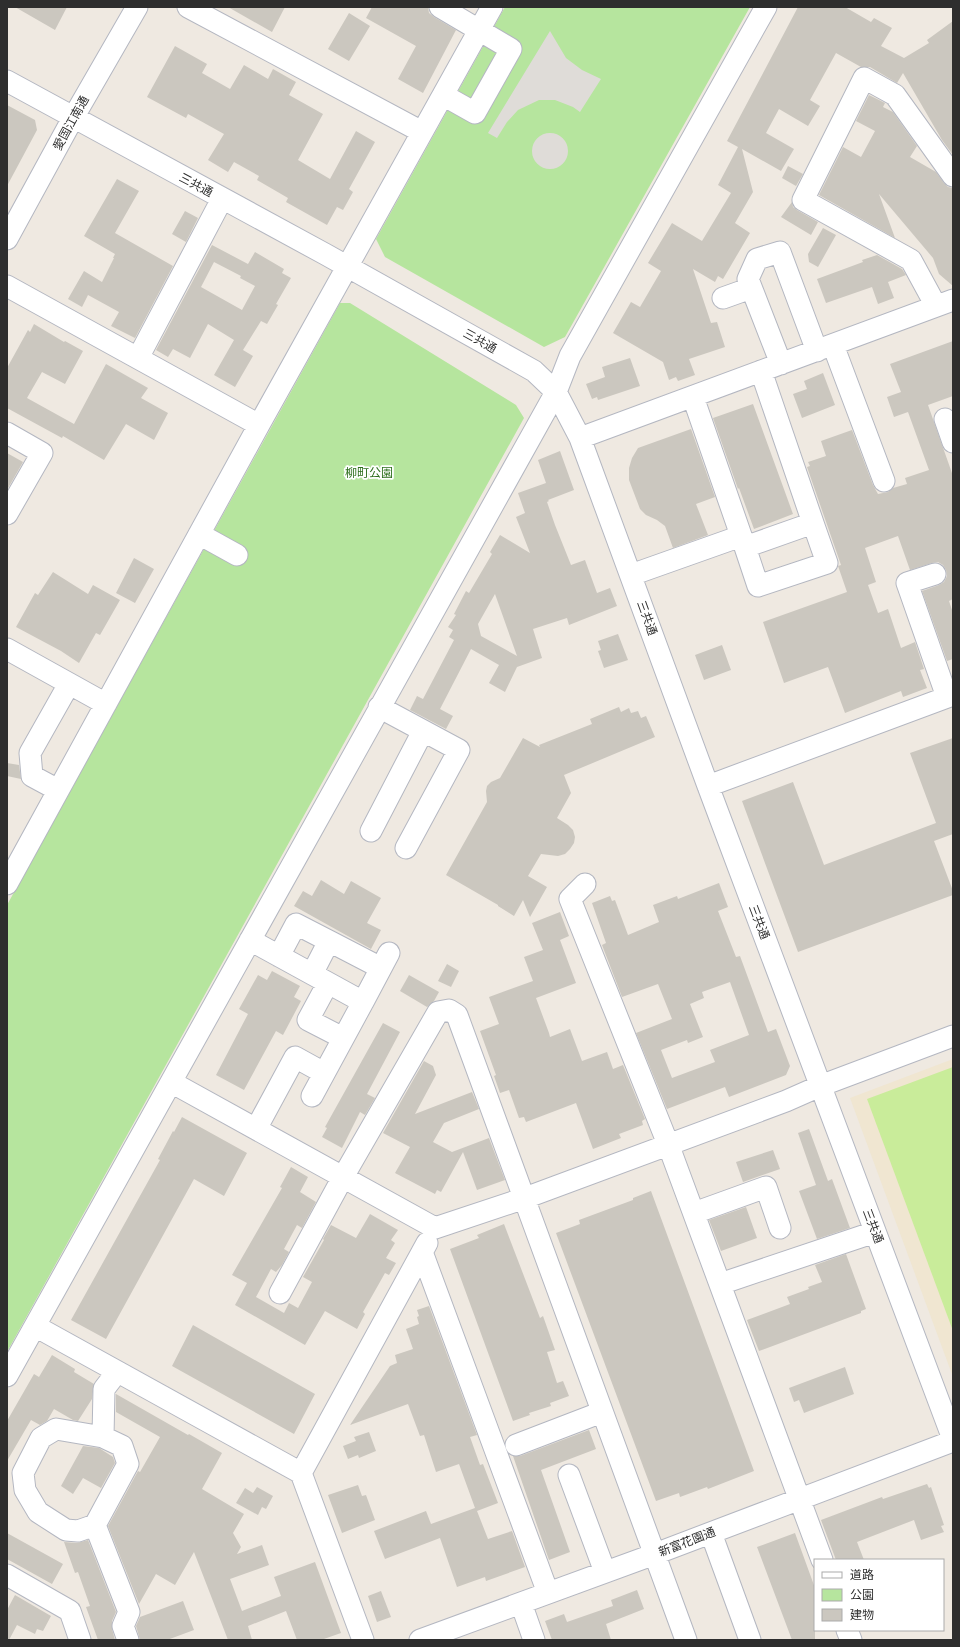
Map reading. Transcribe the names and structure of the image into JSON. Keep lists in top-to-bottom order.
{
  "streets": {
    "street": ["愛国江南通", "三共通", "新富花園通"]
  },
  "crossings": [
    ["愛国江南通", "三共通"],
    ["三共通", "新富花園通"]
  ],
  "parks": ["柳町公園"],
  "legend": ["道路", "公園", "建物"]
}
